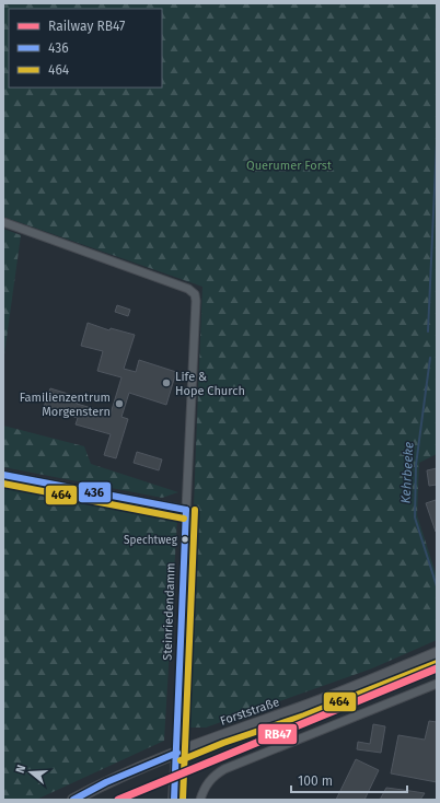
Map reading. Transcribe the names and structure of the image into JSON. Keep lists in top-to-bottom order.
{
  "streets": {
    "main road": ["Steinriedendamm", "Forststraße"]
  },
  "crossings": [
    ["Steinriedendamm", "Forststraße"]
  ],
  "water": ["Kehrbeeke"],
  "parks": ["Querumer Forst"],
  "places": ["Life & Hope Church", "Familienzentrum Morgenstern", "Spechtweg"],
  "lines": ["transit line 436", "transit line 464", "rail line RB47"],
  "legend": ["Railway RB47", "436", "464"],
  "scale_bar": "100 m",
  "north": "left"
}
